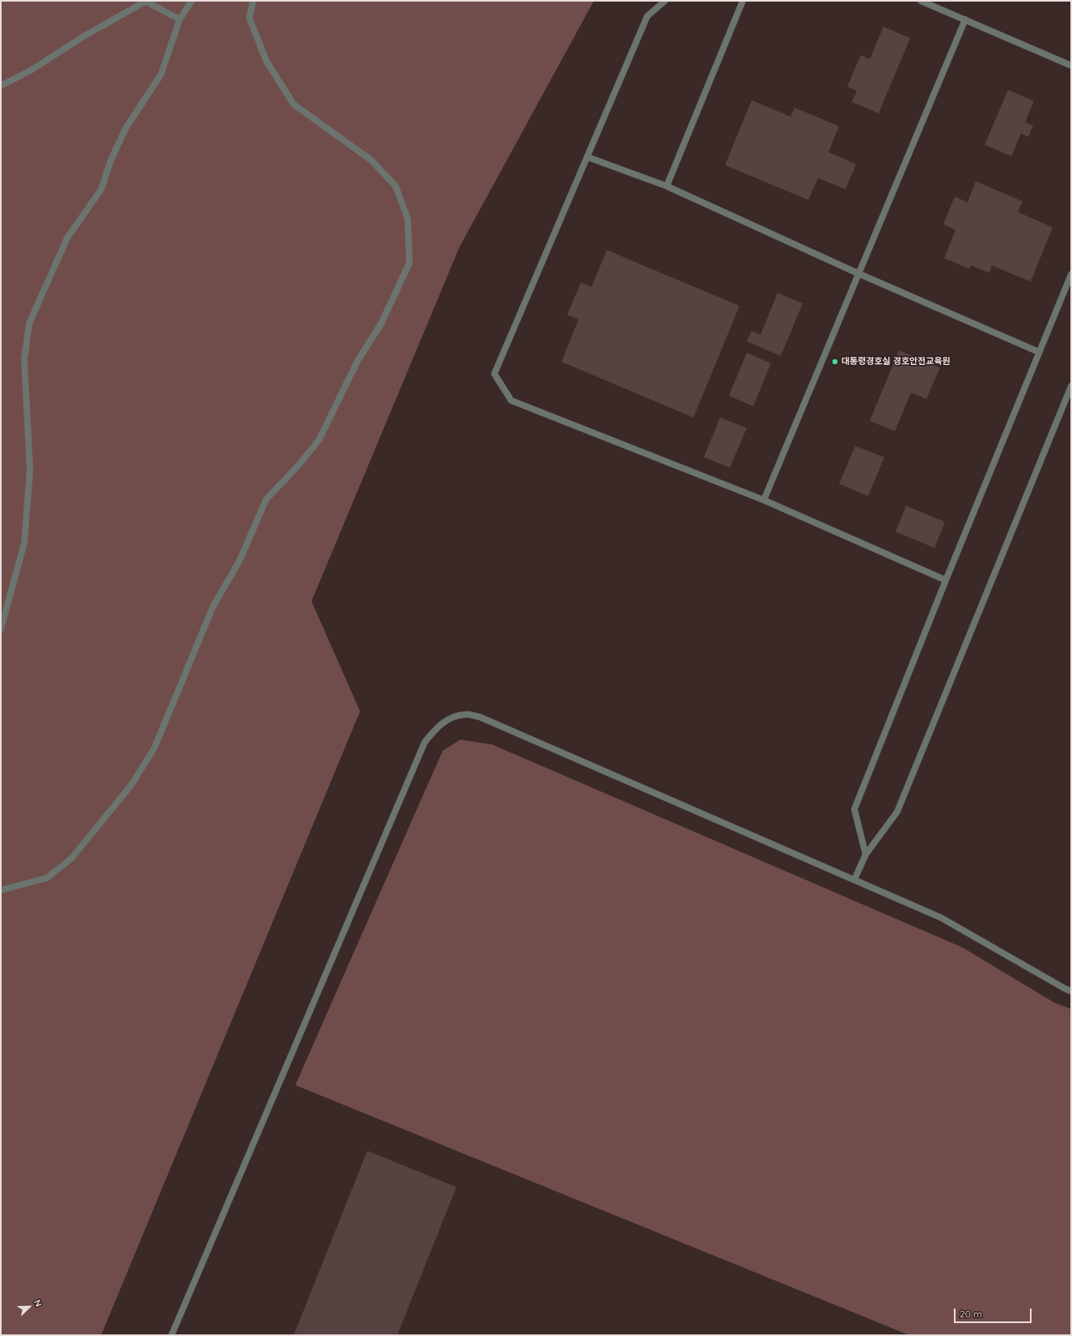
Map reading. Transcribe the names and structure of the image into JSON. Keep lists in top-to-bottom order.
{
  "places": ["대통령경호실 경호안전교육원"],
  "scale_bar": "20 m",
  "north": "top right"
}
